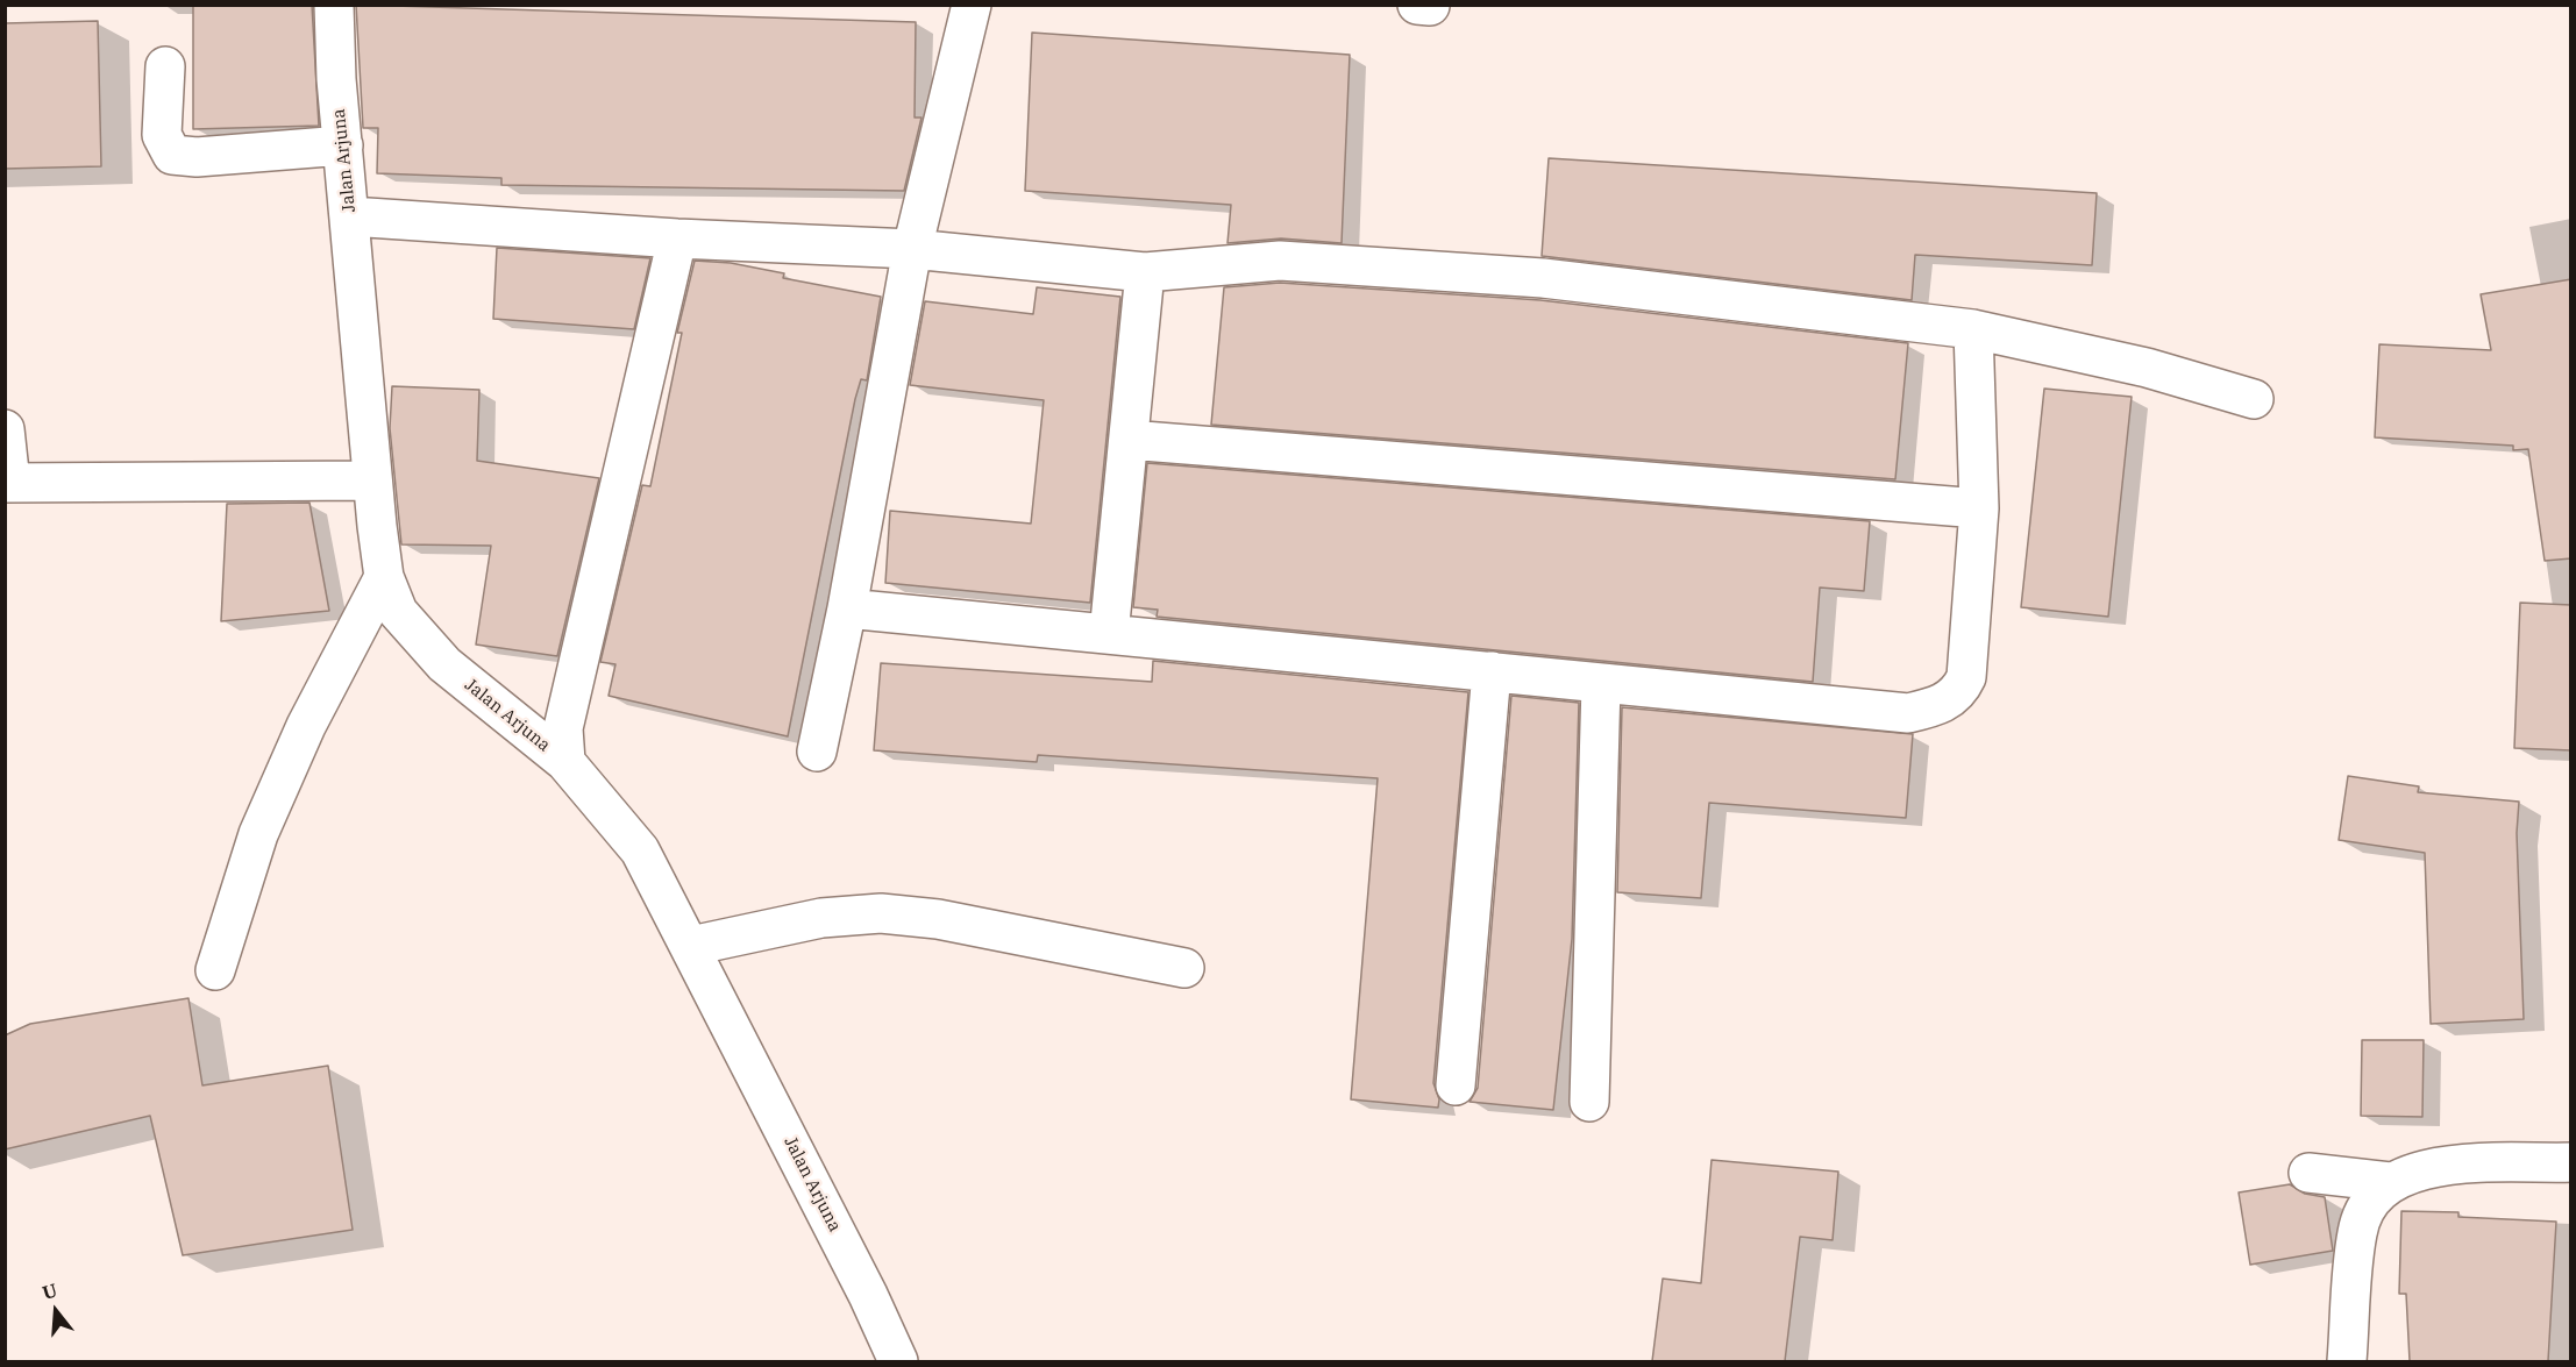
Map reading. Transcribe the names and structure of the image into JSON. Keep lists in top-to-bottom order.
{
  "streets": {
    "street": ["Jalan Arjuna"]
  },
  "north": "top"
}
